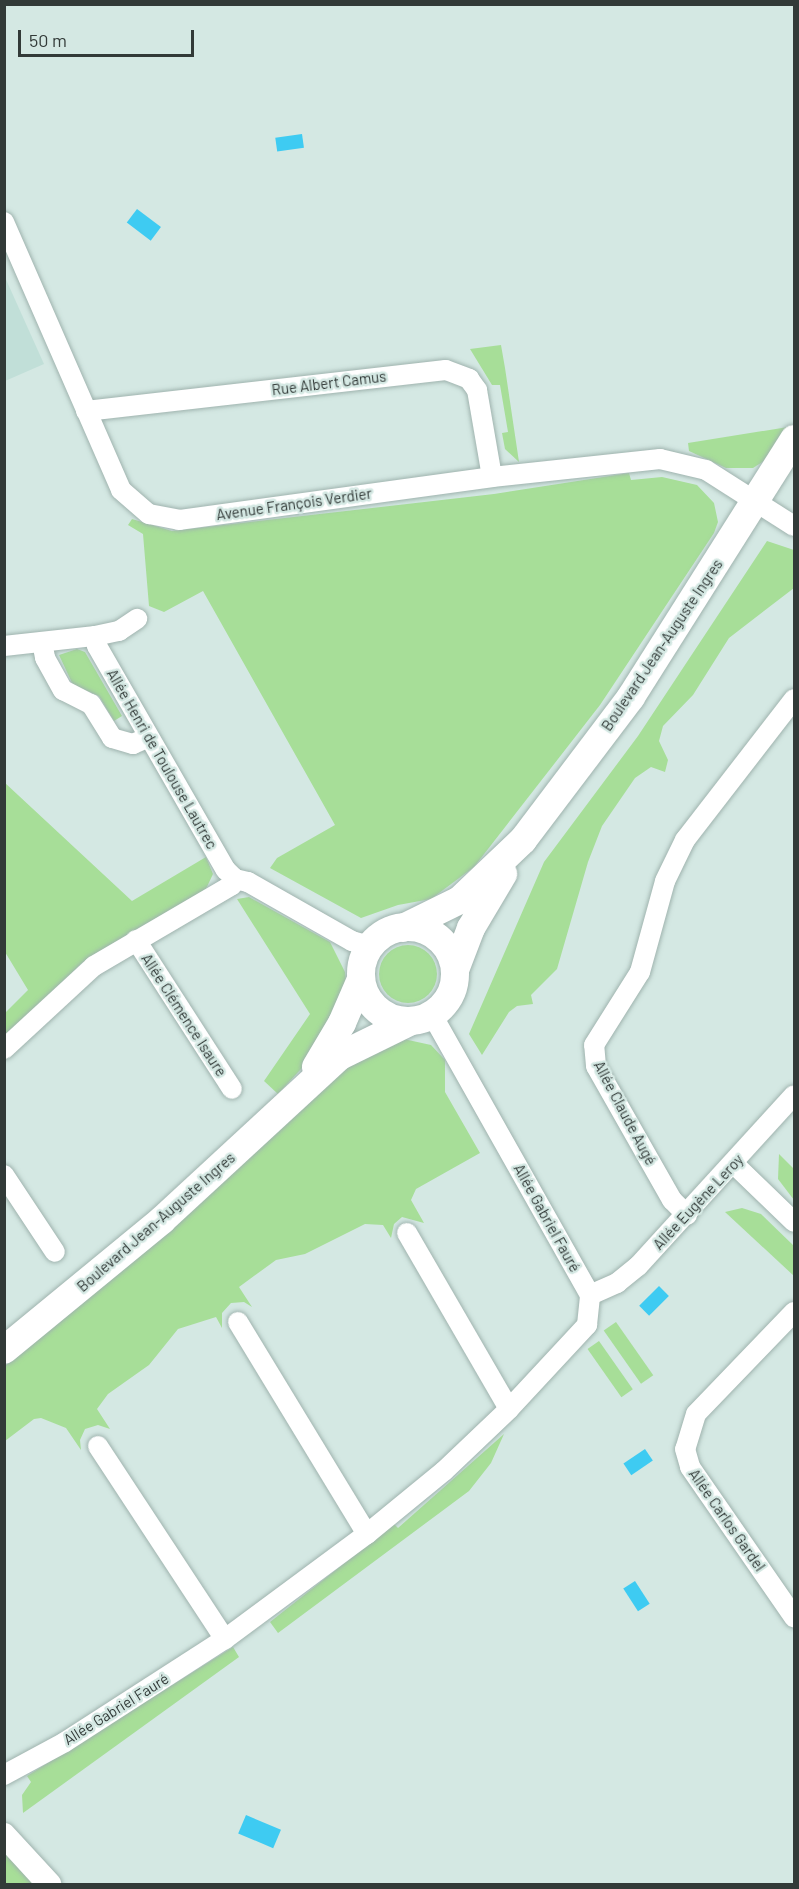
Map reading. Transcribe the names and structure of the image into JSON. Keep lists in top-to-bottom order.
{
  "streets": {
    "main road": ["Boulevard Jean-Auguste Ingres"],
    "street": [
      "Rue Albert Camus",
      "Avenue François Verdier",
      "Allée Henri de Toulouse Lautrec",
      "Allée Clémence Isaure",
      "Allée Claude Augé",
      "Allée Eugène Leroy",
      "Allée Gabriel Fauré",
      "Allée Carlos Gardel"
    ]
  },
  "crossings": [
    ["Rue Albert Camus", "Avenue François Verdier"],
    ["Avenue François Verdier", "Boulevard Jean-Auguste Ingres"],
    ["Boulevard Jean-Auguste Ingres", "Allée Gabriel Fauré"],
    ["Allée Claude Augé", "Allée Eugène Leroy"],
    ["Allée Eugène Leroy", "Allée Gabriel Fauré"]
  ],
  "scale_bar": "50 m"
}
